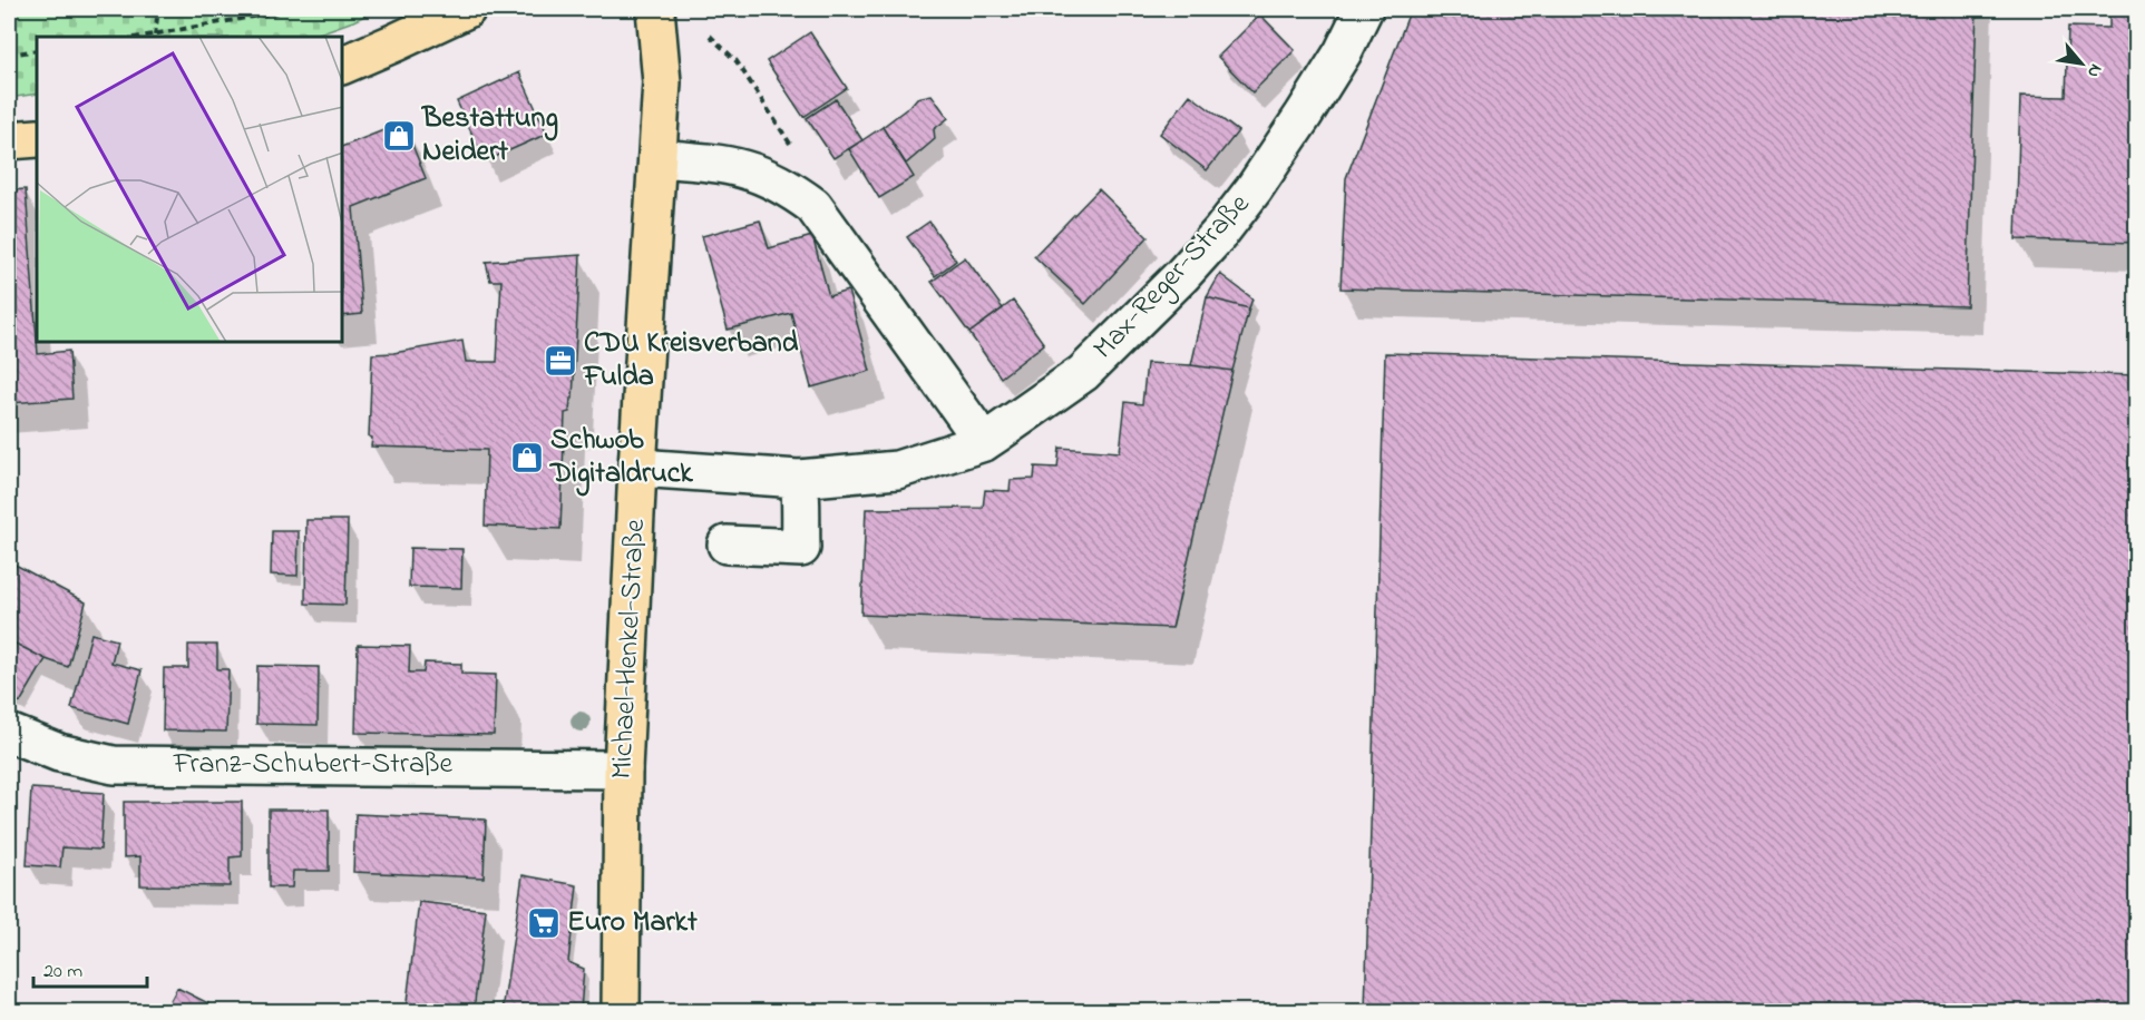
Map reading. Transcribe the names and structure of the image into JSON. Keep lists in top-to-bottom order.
{
  "streets": {
    "main road": ["Michael-Henkel-Straße"],
    "street": ["Max-Reger-Straße", "Franz-Schubert-Straße"]
  },
  "crossings": [
    ["Max-Reger-Straße", "Michael-Henkel-Straße"],
    ["Michael-Henkel-Straße", "Franz-Schubert-Straße"]
  ],
  "places": {
    "shop": ["Bestattung Neidert", "Schwob Digitaldruck"],
    "office": ["CDU Kreisverband Fulda"],
    "supermarket": ["Euro Markt"]
  },
  "scale_bar": "20 m",
  "north": "bottom right"
}
